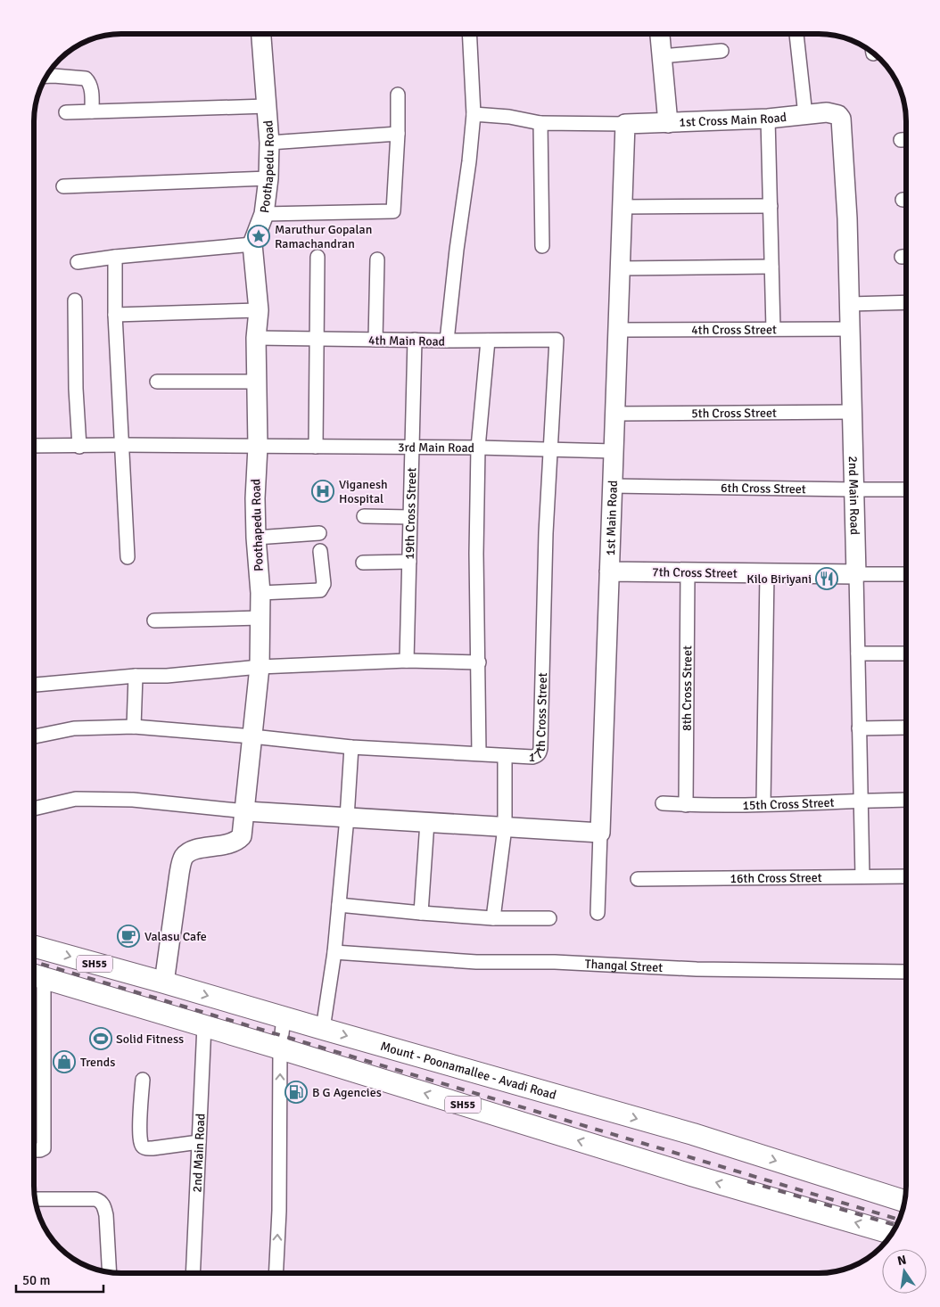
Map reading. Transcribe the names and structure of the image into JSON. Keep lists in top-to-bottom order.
{
  "streets": {
    "main road": ["SH55", "Mount - Poonamallee - Avadi Road"],
    "street": [
      "1st Cross Main Road",
      "Poothapedu Road",
      "4th Cross Street",
      "4th Main Road",
      "5th Cross Street",
      "3rd Main Road",
      "6th Cross Street",
      "2nd Main Road",
      "19th Cross Street",
      "1st Main Road",
      "7th Cross Street",
      "8th Cross Street",
      "17th Cross Street",
      "15th Cross Street",
      "16th Cross Street",
      "Thangal Street"
    ]
  },
  "crossings": [
    ["1st Cross Main Road", "2nd Main Road"],
    ["1st Cross Main Road", "1st Main Road"],
    ["Poothapedu Road", "4th Main Road"],
    ["Poothapedu Road", "3rd Main Road"],
    ["Poothapedu Road", "17th Cross Street"],
    ["Poothapedu Road", "Mount - Poonamallee - Avadi Road"],
    ["4th Cross Street", "2nd Main Road"],
    ["4th Cross Street", "1st Main Road"],
    ["4th Main Road", "3rd Main Road"],
    ["4th Main Road", "19th Cross Street"],
    ["4th Main Road", "17th Cross Street"],
    ["5th Cross Street", "2nd Main Road"],
    ["5th Cross Street", "1st Main Road"],
    ["3rd Main Road", "19th Cross Street"],
    ["3rd Main Road", "1st Main Road"],
    ["3rd Main Road", "17th Cross Street"],
    ["6th Cross Street", "2nd Main Road"],
    ["6th Cross Street", "1st Main Road"],
    ["2nd Main Road", "7th Cross Street"],
    ["2nd Main Road", "15th Cross Street"],
    ["2nd Main Road", "16th Cross Street"],
    ["2nd Main Road", "SH55"],
    ["1st Main Road", "7th Cross Street"],
    ["7th Cross Street", "8th Cross Street"],
    ["8th Cross Street", "15th Cross Street"]
  ],
  "places": {
    "place": ["Maruthur Gopalan Ramachandran"],
    "hospital": ["Viganesh Hospital"],
    "restaurant": ["Kilo Biriyani"],
    "cafe": ["Valasu Cafe"],
    "sports": ["Solid Fitness"],
    "shop": ["Trends"],
    "fuel station": ["B G Agencies"]
  },
  "scale_bar": "50 m",
  "north": "top"
}
